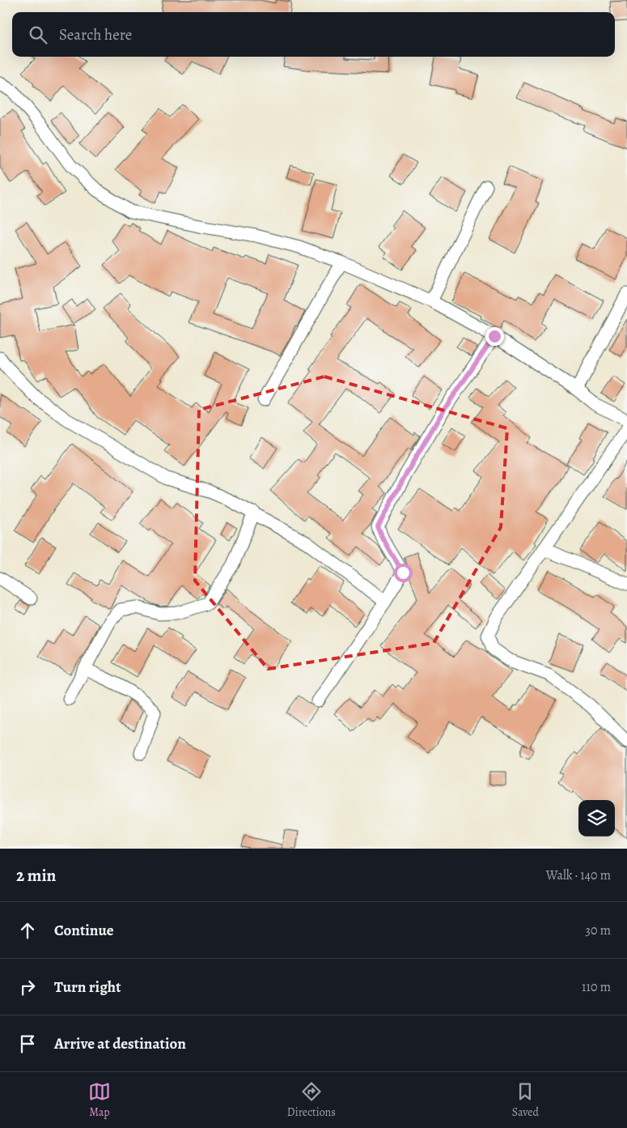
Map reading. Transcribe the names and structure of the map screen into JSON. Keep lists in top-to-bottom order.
{
  "page": {
    "search": "Search here",
    "heading": ["2 min", "Walk · 140 m"],
    "list": [
      ["Continue", "30 m"],
      ["Turn right", "110 m"],
      "Arrive at destination"
    ],
    "nav": ["Map", "Directions", "Saved"]
  }
}
